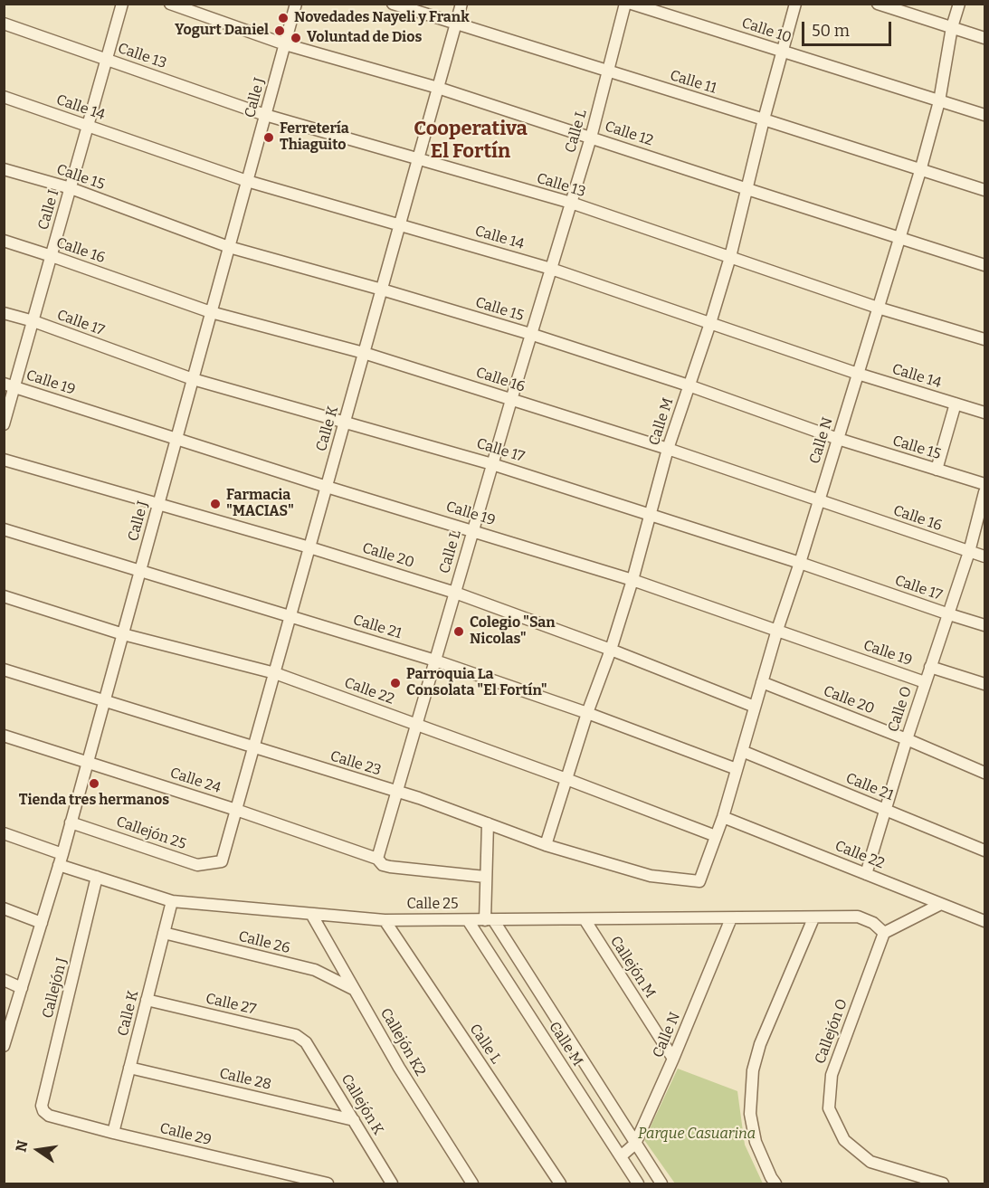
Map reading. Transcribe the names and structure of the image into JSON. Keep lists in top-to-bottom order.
{
  "streets": {
    "street": [
      "Calle 10",
      "Calle 13",
      "Calle 11",
      "Calle J",
      "Calle 14",
      "Calle L",
      "Calle 12",
      "Calle 15",
      "Calle I",
      "Calle 16",
      "Calle 17",
      "Calle 19",
      "Calle M",
      "Calle K",
      "Calle N",
      "Calle 20",
      "Calle 21",
      "Calle 22",
      "Calle O",
      "Calle 23",
      "Calle 24",
      "Callejón 25",
      "Calle 25",
      "Calle 26",
      "Callejón M",
      "Callejón J",
      "Calle 27",
      "Callejón O",
      "Callejón K2",
      "Calle 28",
      "Callejón K",
      "Calle 29"
    ]
  },
  "crossings": [
    ["Calle 10", "Calle M"],
    ["Calle 10", "Calle N"],
    ["Calle 13", "Calle J"],
    ["Calle 13", "Calle L"],
    ["Calle 13", "Calle I"],
    ["Calle 13", "Calle M"],
    ["Calle 13", "Calle K"],
    ["Calle 13", "Calle N"],
    ["Calle 11", "Calle L"],
    ["Calle 11", "Calle M"],
    ["Calle 11", "Calle K"],
    ["Calle 11", "Calle N"],
    ["Calle J", "Calle 14"],
    ["Calle J", "Calle 12"],
    ["Calle J", "Calle 15"],
    ["Calle J", "Calle 16"],
    ["Calle J", "Calle 17"],
    ["Calle J", "Calle 19"],
    ["Calle J", "Calle 20"],
    ["Calle J", "Calle 21"],
    ["Calle J", "Calle 22"],
    ["Calle J", "Calle 23"],
    ["Calle J", "Calle 24"],
    ["Calle J", "Callejón 25"],
    ["Calle J", "Calle 25"],
    ["Calle 14", "Calle L"],
    ["Calle 14", "Calle I"],
    ["Calle 14", "Calle M"],
    ["Calle 14", "Calle K"],
    ["Calle 14", "Calle N"],
    ["Calle L", "Calle 12"],
    ["Calle L", "Calle 15"],
    ["Calle L", "Calle 16"],
    ["Calle L", "Calle 17"],
    ["Calle L", "Calle 19"],
    ["Calle L", "Calle 20"],
    ["Calle L", "Calle 21"],
    ["Calle L", "Calle 22"],
    ["Calle L", "Calle 23"],
    ["Calle L", "Calle 24"],
    ["Calle L", "Calle 25"],
    ["Calle 12", "Calle M"],
    ["Calle 12", "Calle K"],
    ["Calle 12", "Calle N"],
    ["Calle 15", "Calle I"],
    ["Calle 15", "Calle M"],
    ["Calle 15", "Calle K"],
    ["Calle 15", "Calle N"],
    ["Calle I", "Calle 16"],
    ["Calle I", "Calle 17"],
    ["Calle I", "Calle 19"],
    ["Calle 16", "Calle M"],
    ["Calle 16", "Calle K"],
    ["Calle 16", "Calle N"],
    ["Calle 16", "Calle O"],
    ["Calle 17", "Calle M"],
    ["Calle 17", "Calle K"],
    ["Calle 17", "Calle N"],
    ["Calle 17", "Calle O"],
    ["Calle 19", "Calle M"],
    ["Calle 19", "Calle K"],
    ["Calle 19", "Calle N"],
    ["Calle 19", "Calle O"],
    ["Calle M", "Calle N"],
    ["Calle M", "Calle 20"],
    ["Calle M", "Calle 21"],
    ["Calle M", "Calle 22"],
    ["Calle M", "Calle 23"],
    ["Calle M", "Calle 25"],
    ["Calle K", "Calle 20"],
    ["Calle K", "Calle 21"],
    ["Calle K", "Calle 22"],
    ["Calle K", "Calle 23"],
    ["Calle K", "Calle 24"],
    ["Calle K", "Callejón 25"],
    ["Calle K", "Calle 25"],
    ["Calle K", "Calle 26"],
    ["Calle K", "Calle 27"],
    ["Calle K", "Calle 28"],
    ["Calle K", "Calle 29"],
    ["Calle N", "Calle 20"],
    ["Calle N", "Calle 21"],
    ["Calle N", "Calle 22"],
    ["Calle N", "Calle 23"],
    ["Calle N", "Calle 25"],
    ["Calle N", "Callejón M"],
    ["Calle 20", "Calle O"],
    ["Calle 21", "Calle O"],
    ["Calle 22", "Calle O"],
    ["Calle 24", "Calle 25"],
    ["Calle 25", "Callejón M"],
    ["Calle 25", "Callejón J"],
    ["Calle 25", "Callejón K2"],
    ["Calle 26", "Callejón K2"],
    ["Callejón J", "Calle 29"],
    ["Calle 27", "Callejón K"],
    ["Calle 28", "Callejón K"]
  ],
  "districts": ["Cooperativa El Fortín"],
  "parks": ["Parque Casuarina"],
  "places": [
    "Novedades Nayeli y Frank",
    "Yogurt Daniel",
    "Voluntad de Dios",
    "Ferretería Thiaguito",
    "Farmacia \"MACIAS\"",
    "Colegio \"San Nicolas\"",
    "Parroquia La Consolata \"El Fortín\"",
    "Tienda tres hermanos"
  ],
  "scale_bar": "50 m",
  "north": "left"
}
